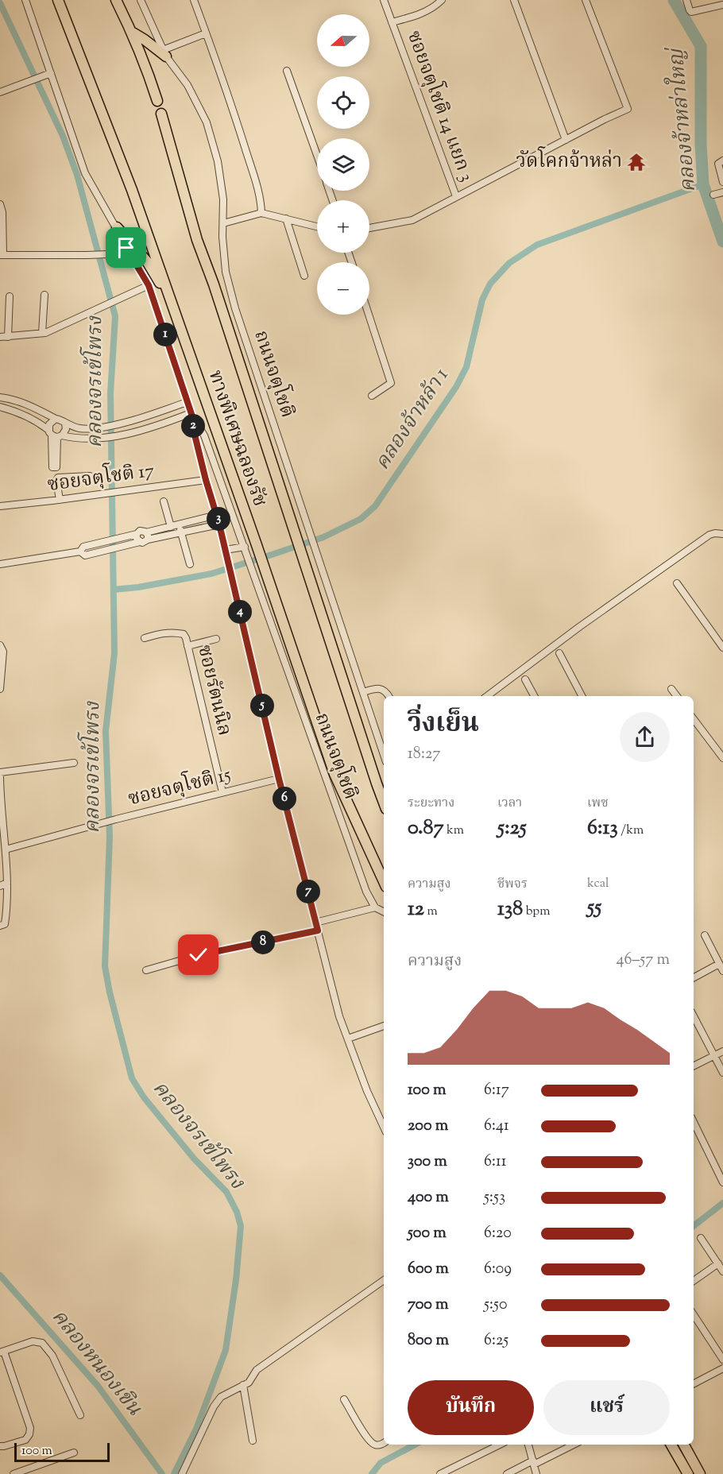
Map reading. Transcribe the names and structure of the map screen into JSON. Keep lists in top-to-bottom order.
{
  "streets": {
    "highway": ["ทางพิเศษฉลองรัช"],
    "street": [
      "ซอยจตุโชติ 14 แยก 3",
      "ถนนจตุโชติ",
      "ซอยจตุโชติ 17",
      "ซอยรัตนนิล",
      "ซอยจตุโชติ 15"
    ]
  },
  "crossings": [
    ["ถนนจตุโชติ", "ซอยจตุโชติ 17"],
    ["ถนนจตุโชติ", "ซอยจตุโชติ 15"],
    ["ซอยรัตนนิล", "ซอยจตุโชติ 15"]
  ],
  "water": [
    "คลองจ้าหล่าใหญ่",
    "คลองจรเข้โพรง",
    "คลองจ้าหล้า 1",
    "คลองหนองเขิน"
  ],
  "places": {
    "temple": ["วัดโคกจ้าหล่า"]
  },
  "scale_bar": "100 m",
  "north": "left",
  "page": {
    "map_buttons": ["+", "−"],
    "pins": [
      "1",
      "2",
      "3",
      "4",
      "5",
      "6",
      "7",
      "8"
    ],
    "heading": ["วิ่งเย็น", "18:27"],
    "stats": [
      ["ระยะทาง", "0.87 km"],
      ["เวลา", "5:25"],
      ["เพซ", "6:13 /km"],
      ["ความสูง", "12 m"],
      ["ชีพจร", "138 bpm"],
      ["kcal", "55"]
    ],
    "chart": ["ความสูง", "46–57 m"],
    "list": [
      {
        "name": "100 m",
        "note": "6:17"
      },
      {
        "name": "200 m",
        "note": "6:41"
      },
      {
        "name": "300 m",
        "note": "6:11"
      },
      {
        "name": "400 m",
        "note": "5:53"
      },
      {
        "name": "500 m",
        "note": "6:20"
      },
      {
        "name": "600 m",
        "note": "6:09"
      },
      {
        "name": "700 m",
        "note": "5:50"
      },
      {
        "name": "800 m",
        "note": "6:25"
      }
    ],
    "buttons": ["บันทึก", "แชร์"],
    "scale": "100 m"
  }
}
